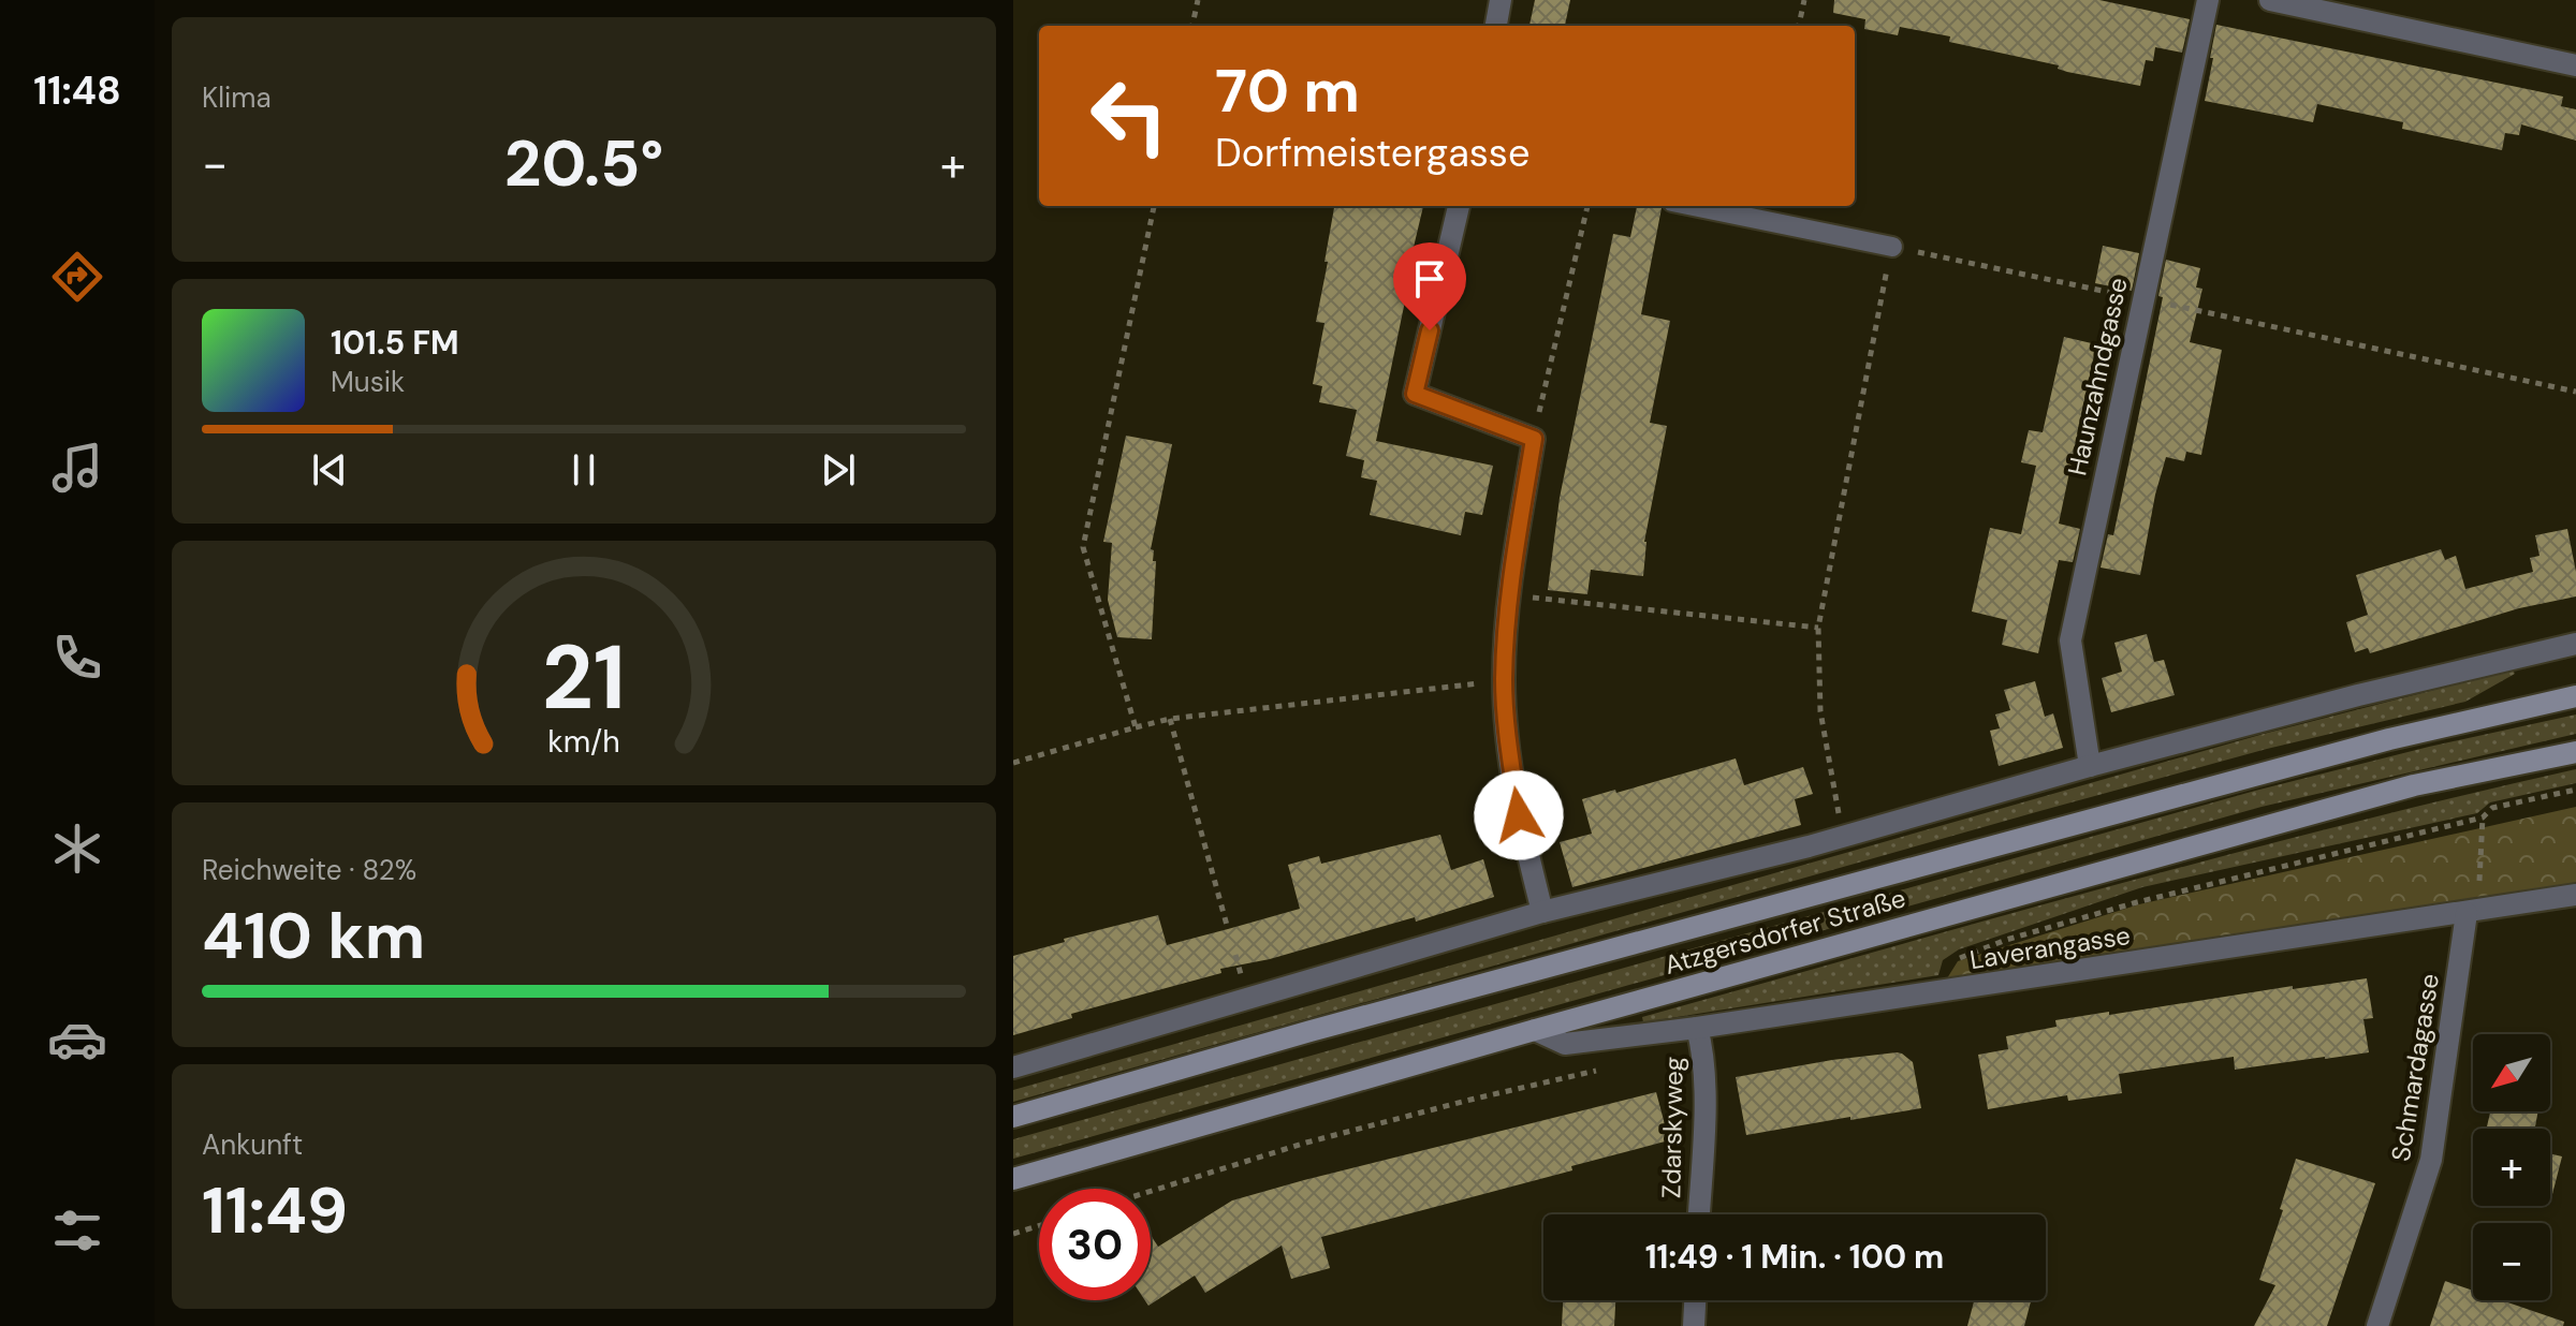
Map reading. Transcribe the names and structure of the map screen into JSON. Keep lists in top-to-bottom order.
{
  "streets": {
    "main road": ["Atzgersdorfer Straße"],
    "street": [
      "Haunzahndgasse",
      "Laverangasse",
      "Schmardagasse",
      "Zdarskyweg"
    ]
  },
  "crossings": [
    ["Atzgersdorfer Straße", "Laverangasse"],
    ["Laverangasse", "Schmardagasse"],
    ["Laverangasse", "Zdarskyweg"]
  ],
  "north": "bottom left",
  "page": {
    "tabs": "11:48",
    "tile": [
      "Klima",
      ["Reichweite · 82%", "410 km"],
      ["Ankunft", "11:49"]
    ],
    "turn": ["70 m", "Dorfmeistergasse"],
    "heat": ["−", "20.5°", "+"],
    "song": ["101.5 FM", "Musik"],
    "map_buttons": ["+", "−"],
    "limit": "30",
    "trip": "11:49 · 1 Min. · 100 m",
    "gauge": ["21", "km/h"]
  }
}
